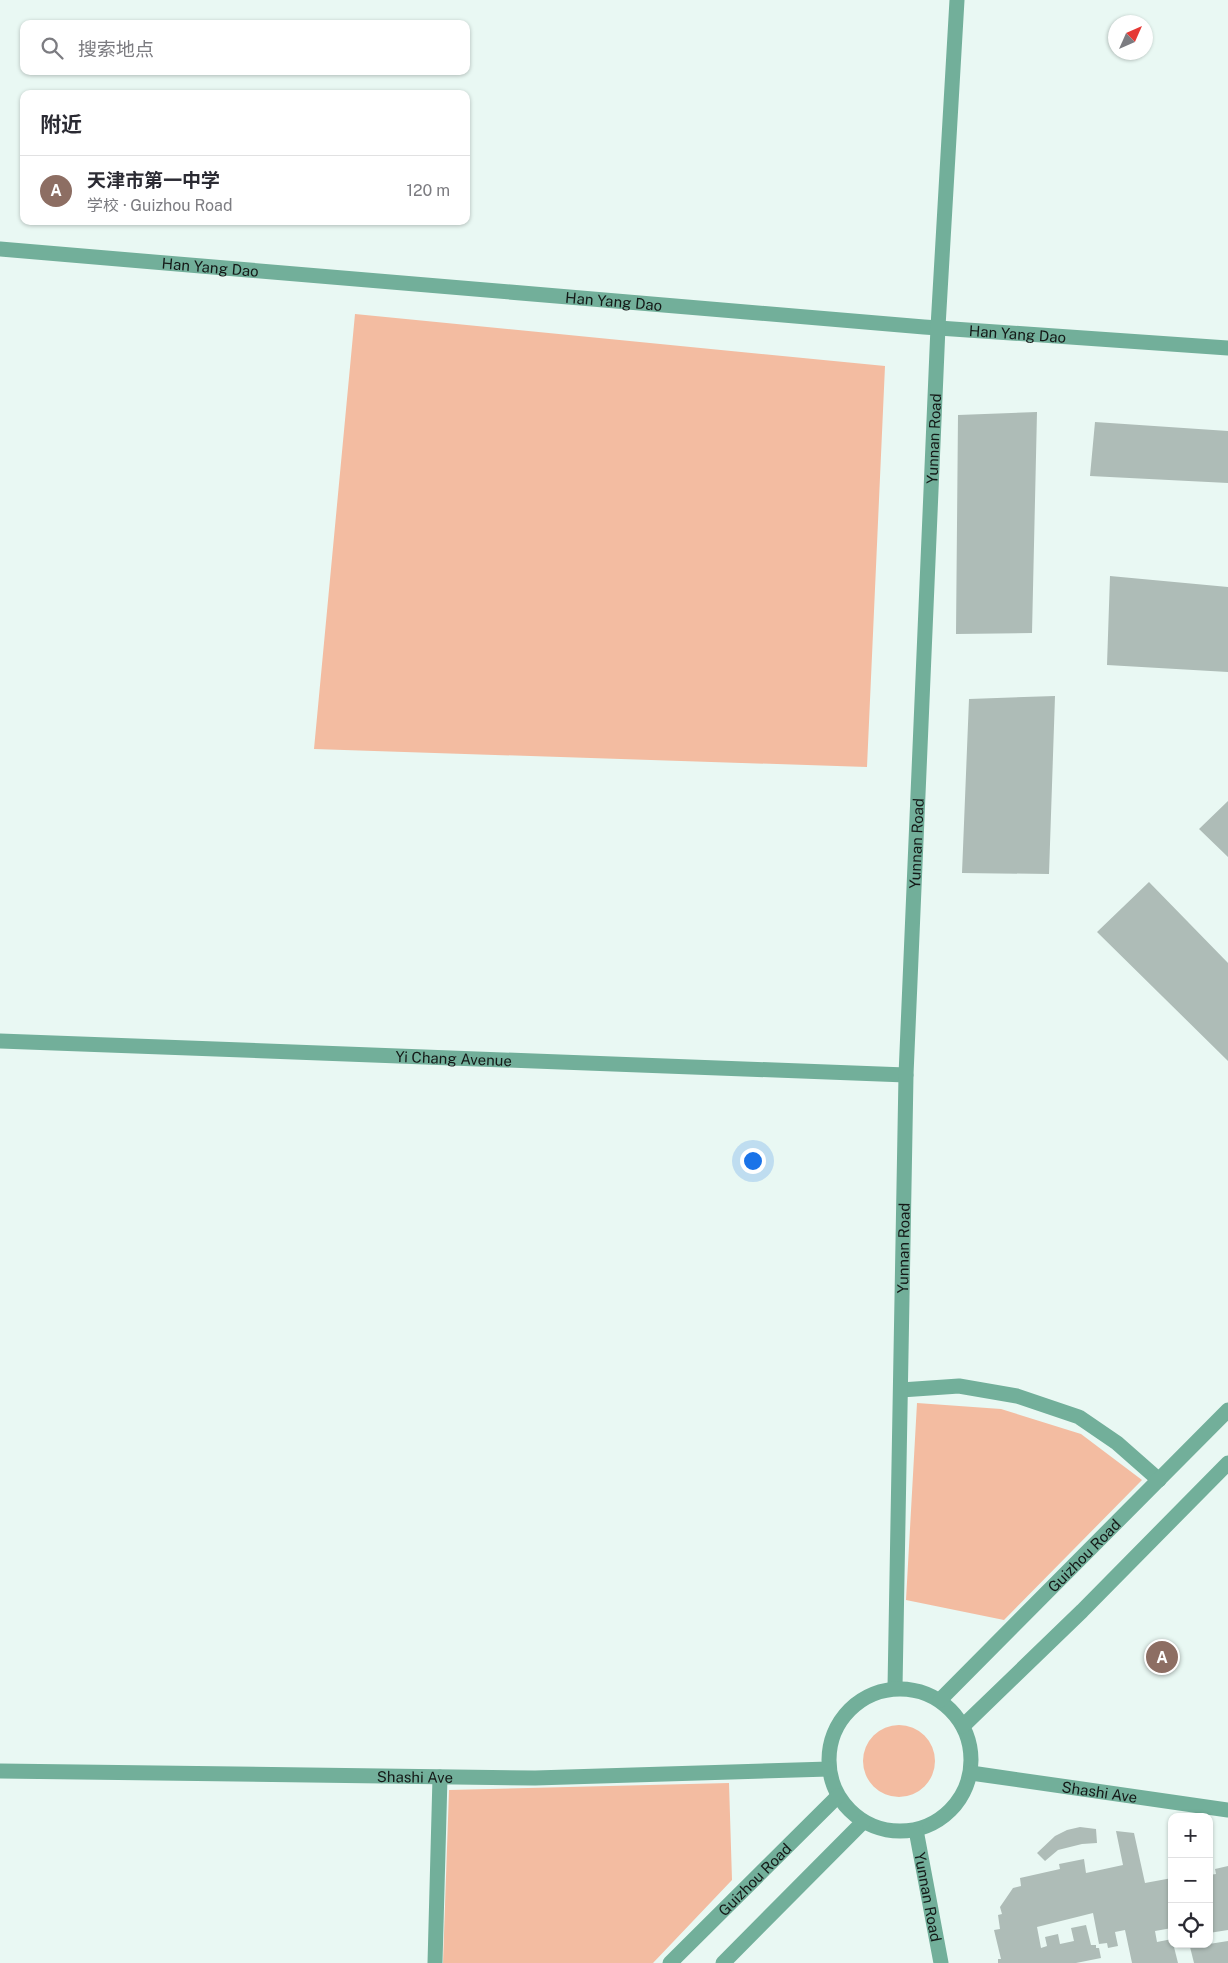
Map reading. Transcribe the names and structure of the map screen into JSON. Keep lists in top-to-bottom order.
{
  "streets": {
    "street": [
      "Han Yang Dao",
      "Yunnan Road",
      "Yi Chang Avenue",
      "Guizhou Road",
      "Shashi Ave"
    ]
  },
  "crossings": [
    ["Han Yang Dao", "Yunnan Road"],
    ["Yunnan Road", "Yi Chang Avenue"],
    ["Yunnan Road", "Guizhou Road"],
    ["Yunnan Road", "Shashi Ave"],
    ["Guizhou Road", "Shashi Ave"]
  ],
  "north": "top right",
  "page": {
    "search": "搜索地点",
    "heading": "附近",
    "list": [
      {
        "mark": "A",
        "name": "天津市第一中学",
        "note": "学校 · Guizhou Road",
        "value": "120 m"
      }
    ],
    "pins": "A",
    "map_buttons": ["+", "−"]
  }
}
